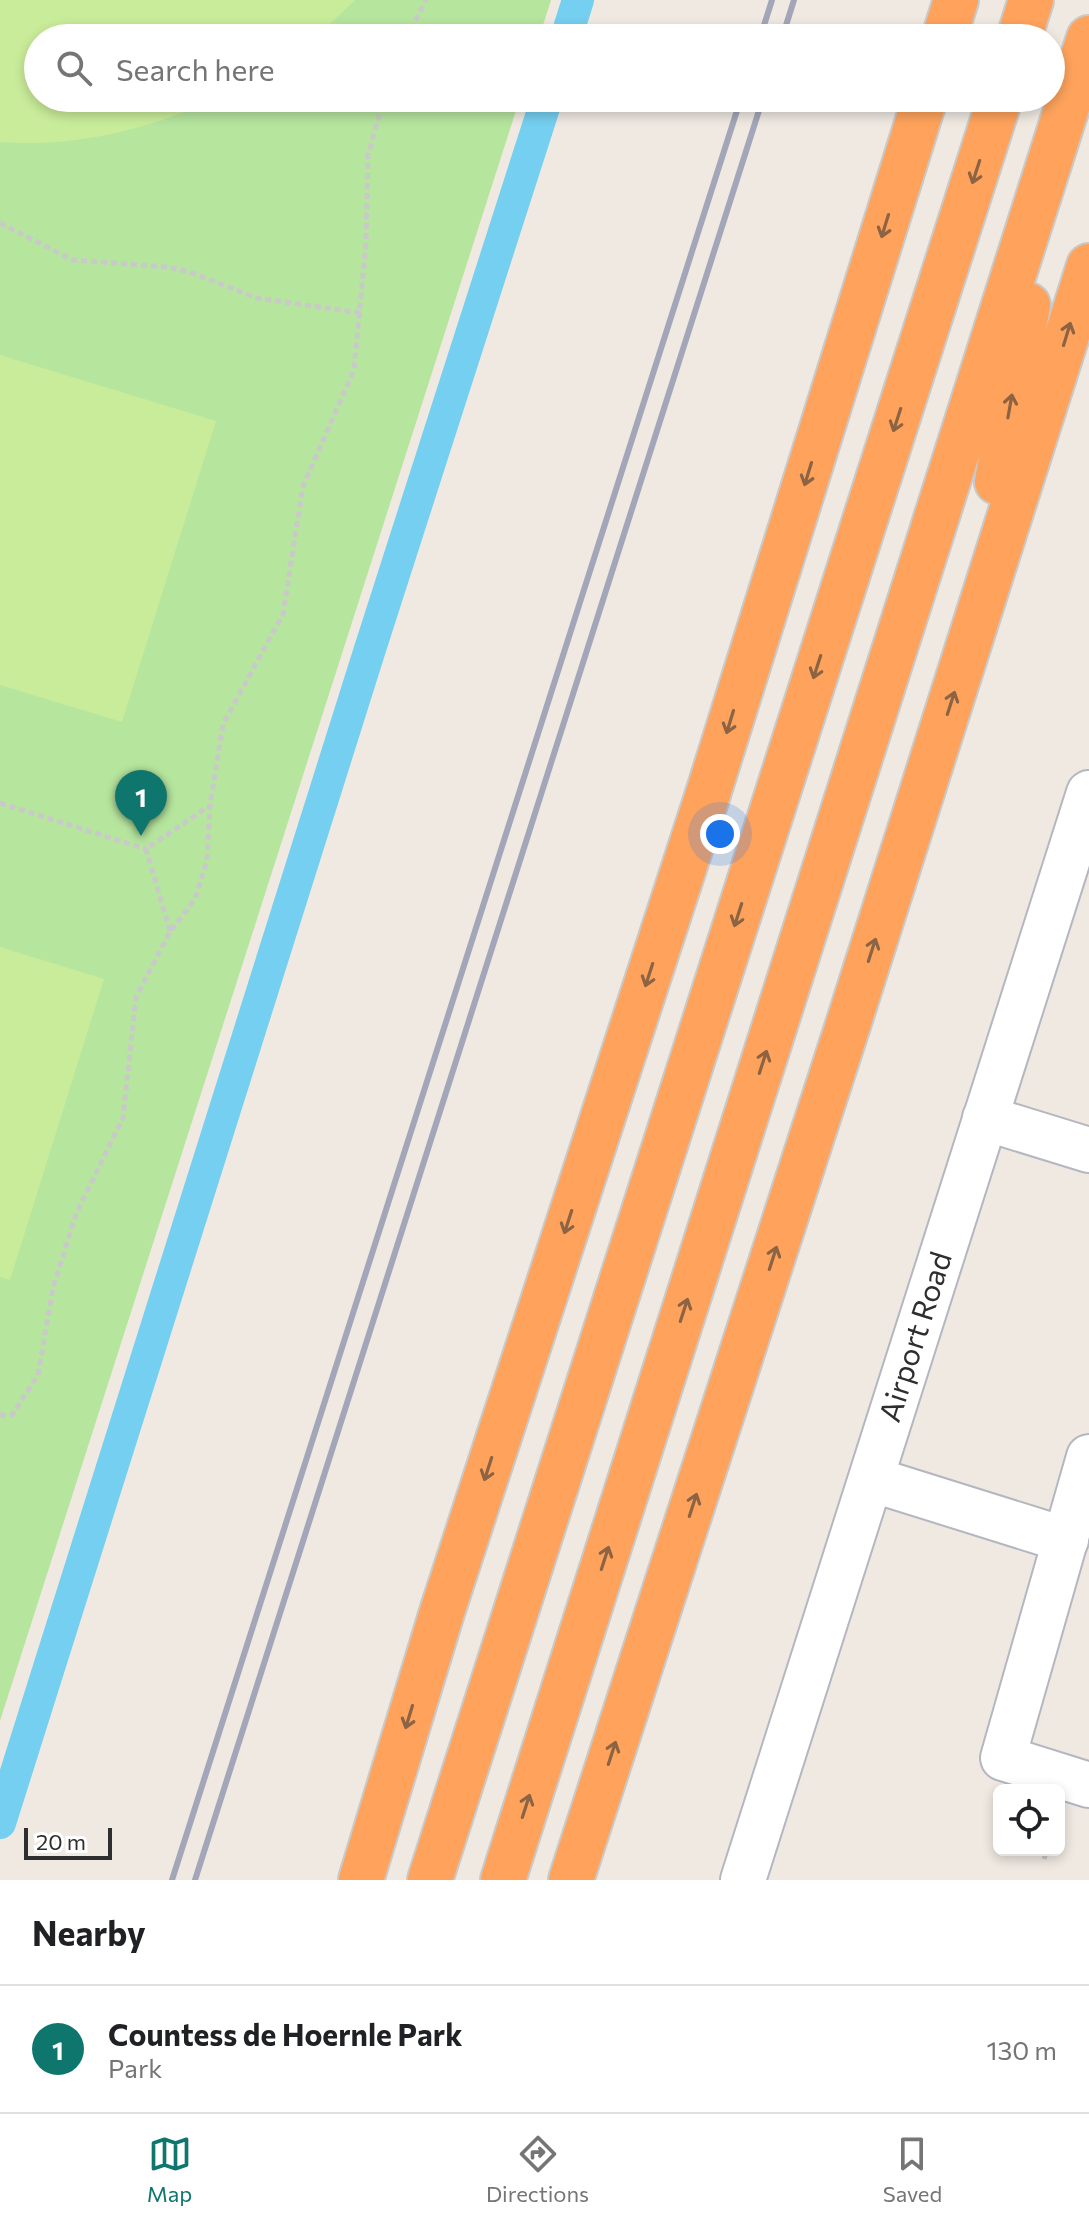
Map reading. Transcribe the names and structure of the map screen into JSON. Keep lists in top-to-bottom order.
{
  "streets": {
    "street": ["Airport Road"]
  },
  "scale_bar": "20 m",
  "page": {
    "search": "Search here",
    "pins": "1",
    "scale": "20 m",
    "heading": "Nearby",
    "list": [
      {
        "mark": "1",
        "name": "Countess de Hoernle Park",
        "note": "Park",
        "value": "130 m"
      }
    ],
    "nav": ["Map", "Directions", "Saved"]
  }
}
